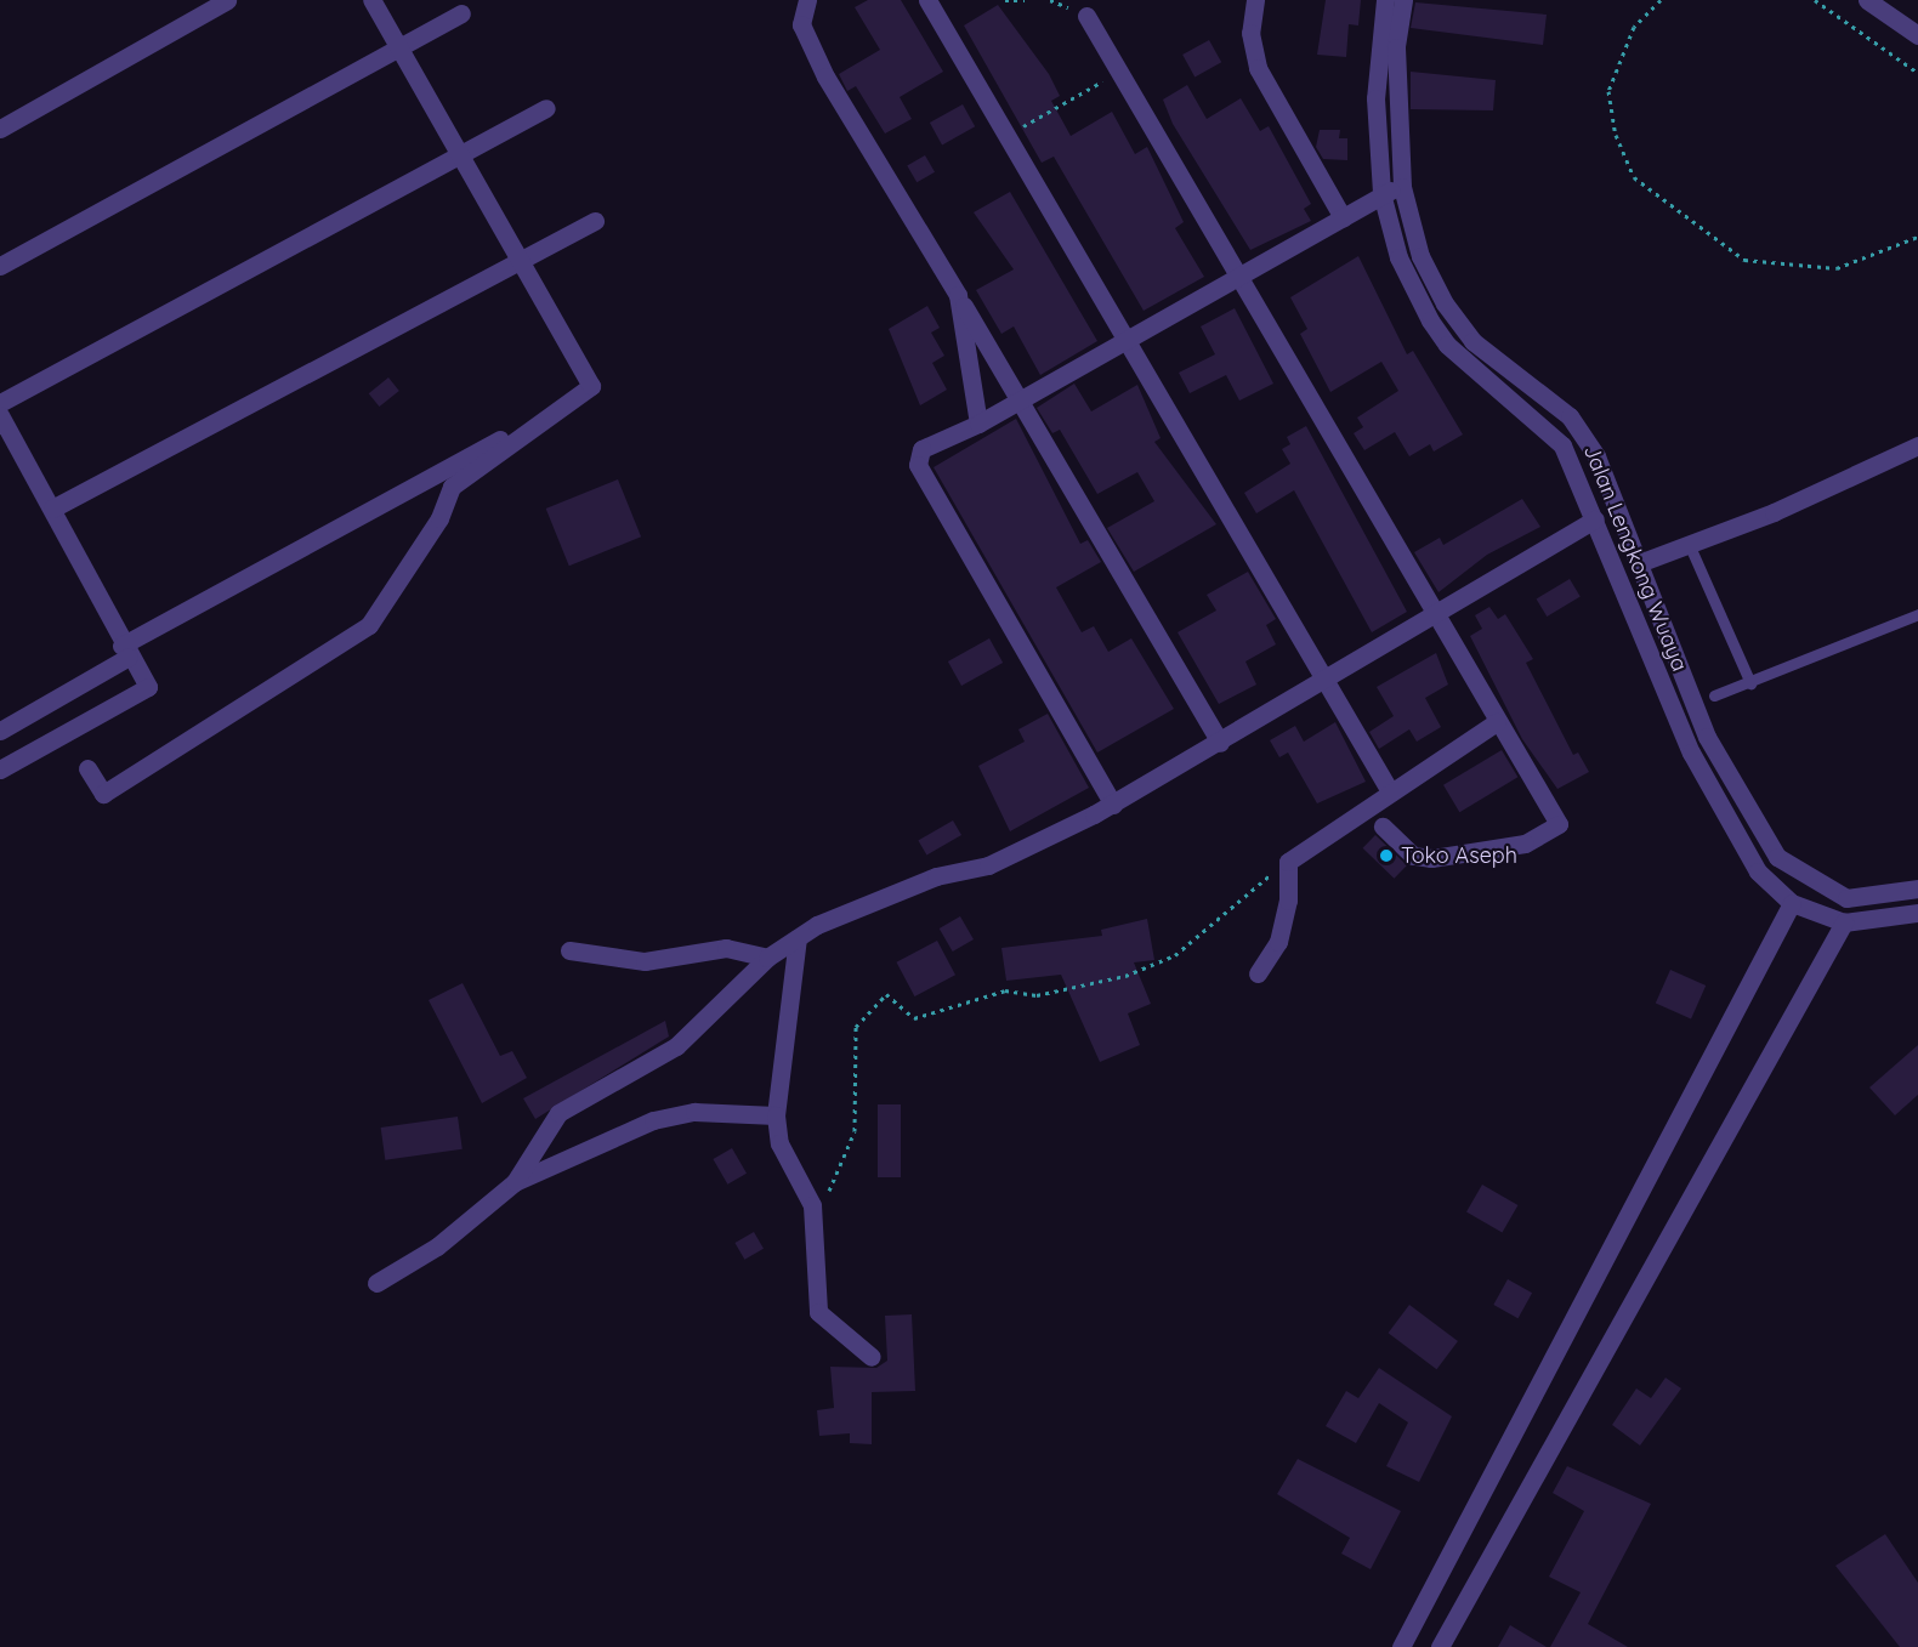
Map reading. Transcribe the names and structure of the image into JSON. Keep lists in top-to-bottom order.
{
  "streets": {
    "street": ["Jalan Lengkong Wuaya"]
  },
  "places": ["Toko Aseph"]
}
